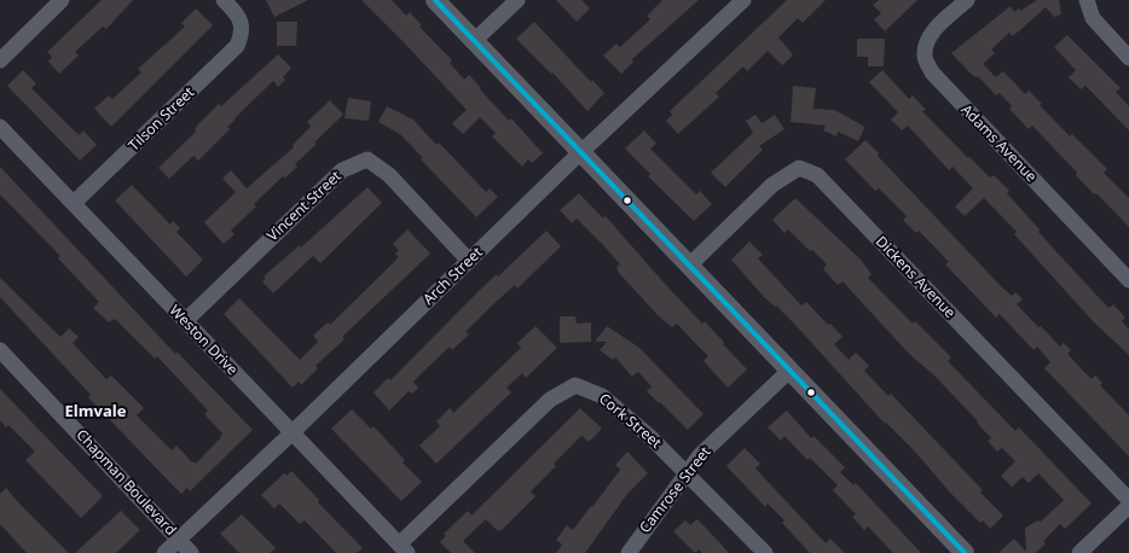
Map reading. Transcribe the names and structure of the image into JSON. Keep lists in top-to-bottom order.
{
  "streets": {
    "street": [
      "Tilson Street",
      "Adams Avenue",
      "Vincent Street",
      "Arch Street",
      "Dickens Avenue",
      "Weston Drive",
      "Cork Street",
      "Chapman Boulevard",
      "Camrose Street"
    ]
  },
  "crossings": [
    ["Tilson Street", "Weston Drive"],
    ["Vincent Street", "Arch Street"],
    ["Vincent Street", "Weston Drive"],
    ["Arch Street", "Weston Drive"],
    ["Arch Street", "Chapman Boulevard"],
    ["Weston Drive", "Cork Street"],
    ["Cork Street", "Camrose Street"]
  ],
  "districts": ["Elmvale"]
}
